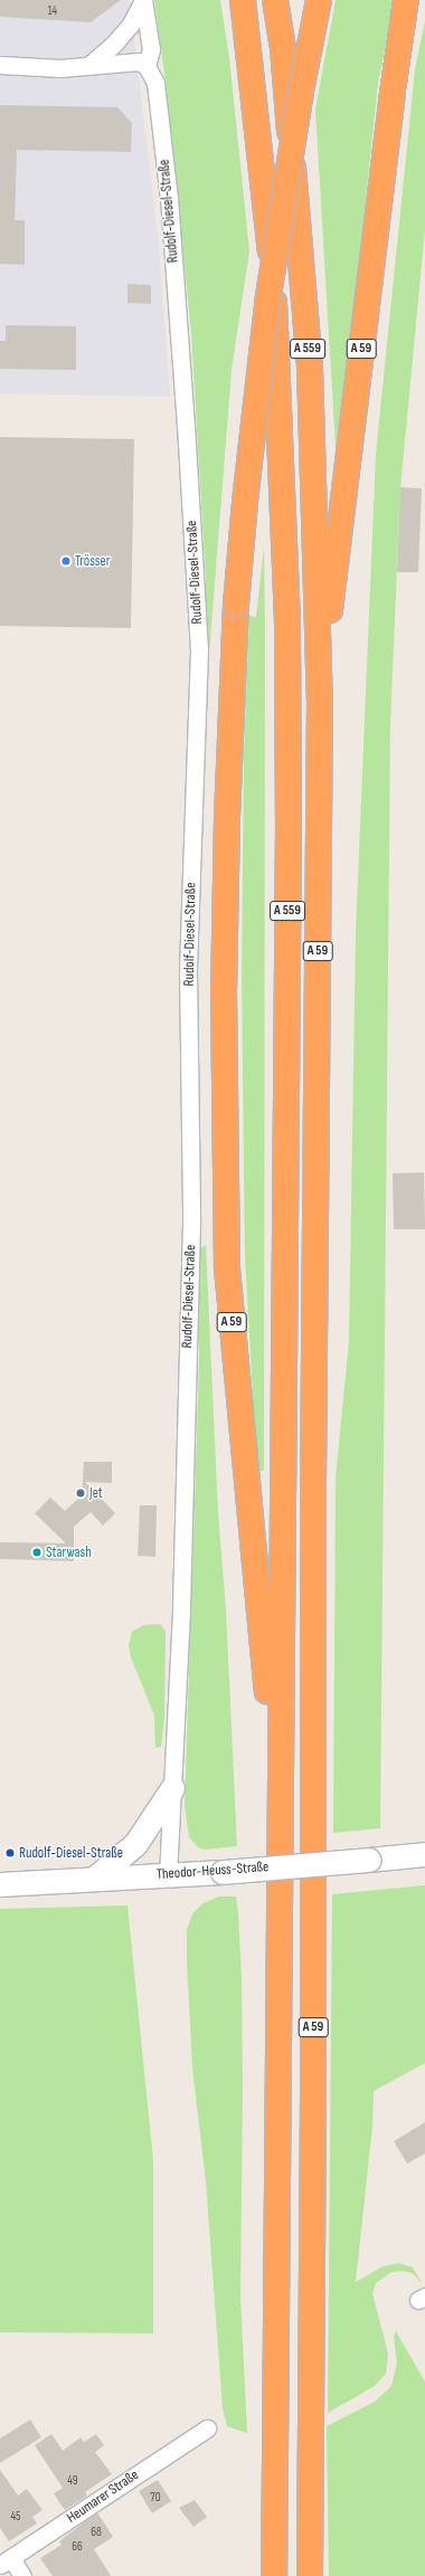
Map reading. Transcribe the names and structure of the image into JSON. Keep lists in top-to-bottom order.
{
  "streets": {
    "highway": ["A 559", "A 59"],
    "main road": ["Theodor-Heuss-Straße"],
    "street": ["Rudolf-Diesel-Straße", "Heumarer Straße"]
  },
  "crossings": [
    ["Rudolf-Diesel-Straße", "Theodor-Heuss-Straße"],
    ["A 559", "A 59"]
  ],
  "places": [
    "Trösser",
    "Jet",
    "Starwash",
    "Rudolf-Diesel-Straße"
  ],
  "house_numbers": [
    "14",
    "49",
    "70",
    "45",
    "68",
    "66"
  ]
}
